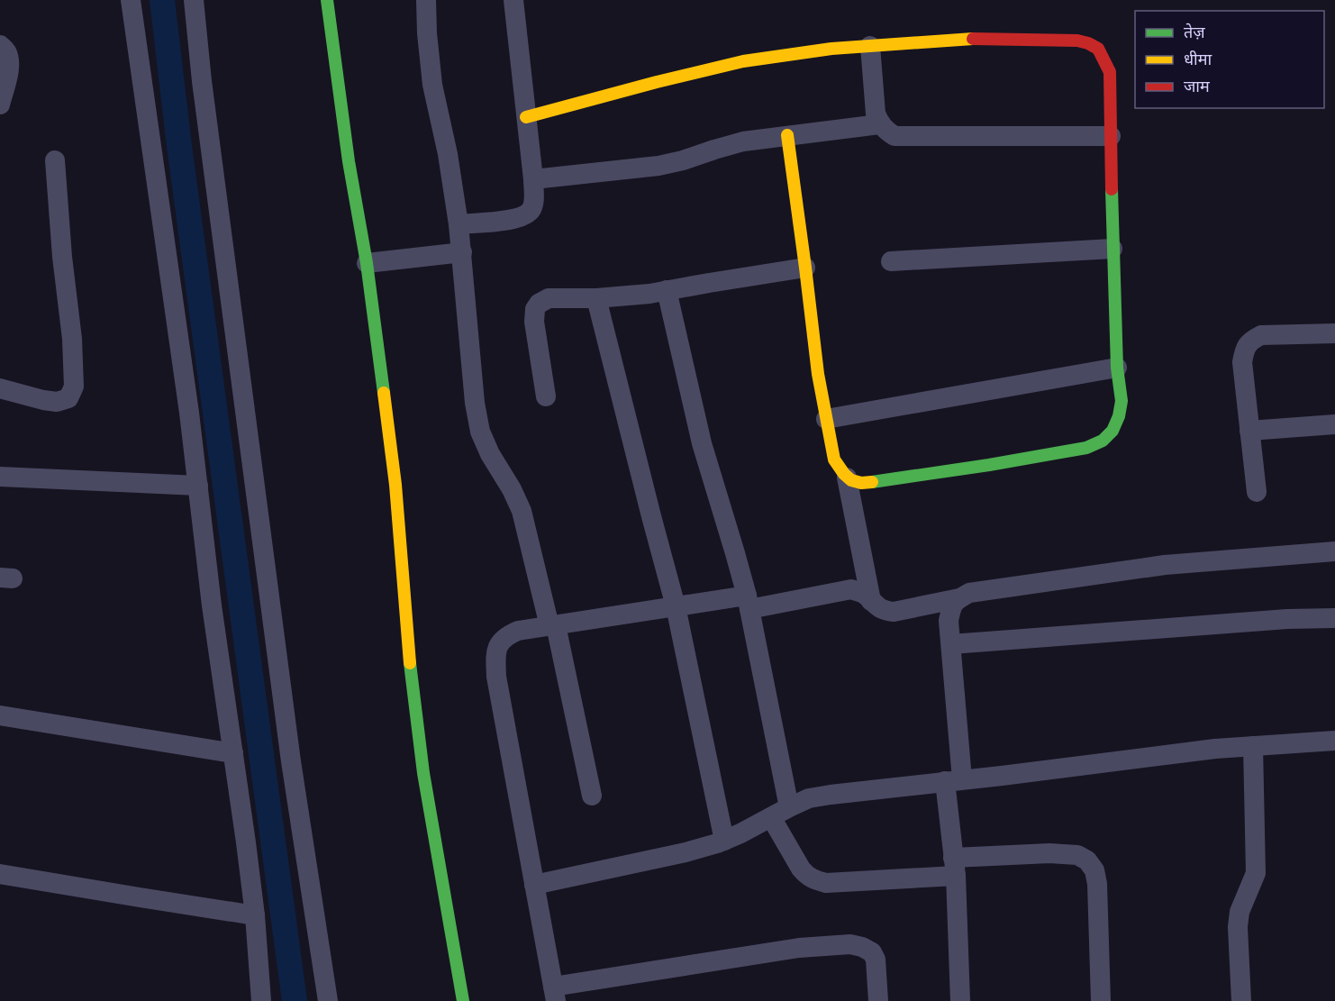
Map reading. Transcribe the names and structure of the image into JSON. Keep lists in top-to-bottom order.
{
  "legend": ["तेज़", "धीमा", "जाम"]
}
